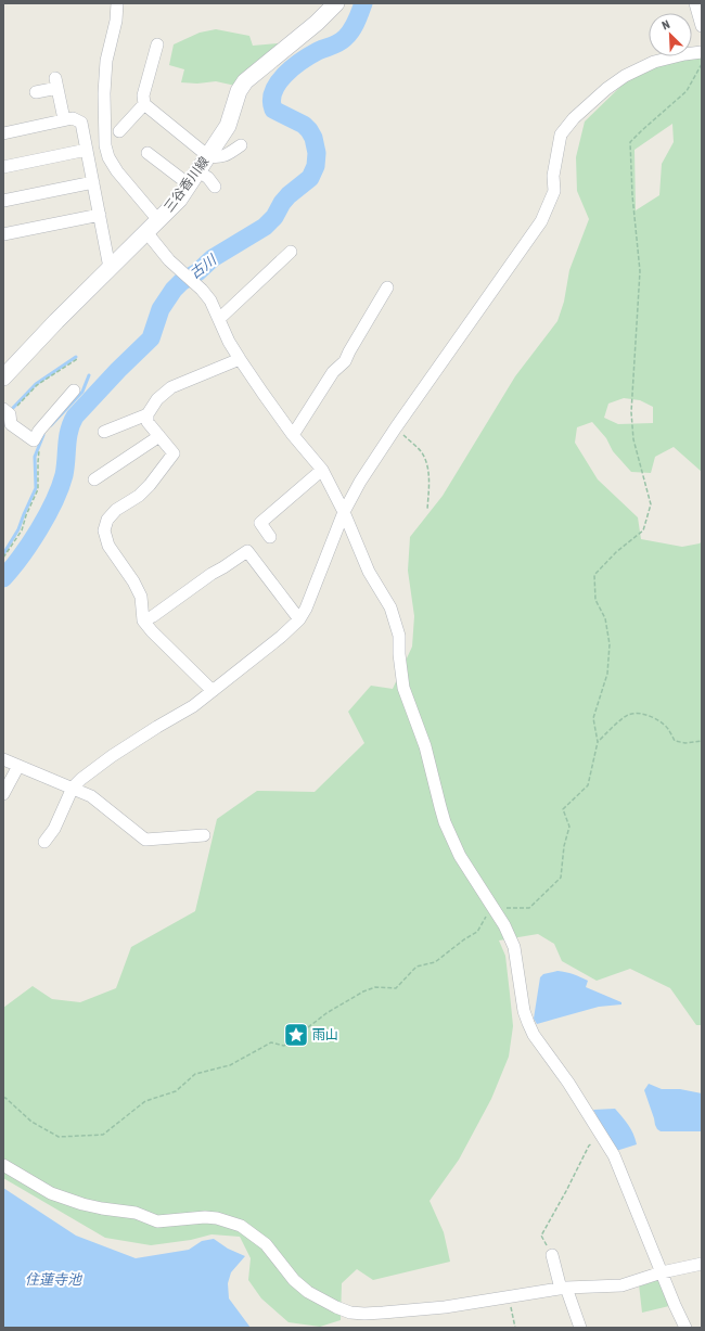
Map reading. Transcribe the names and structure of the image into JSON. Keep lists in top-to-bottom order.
{
  "streets": {
    "main road": ["三谷香川線"]
  },
  "water": ["古川", "住蓮寺池"],
  "places": {
    "place": ["雨山"]
  },
  "north": "top left"
}
